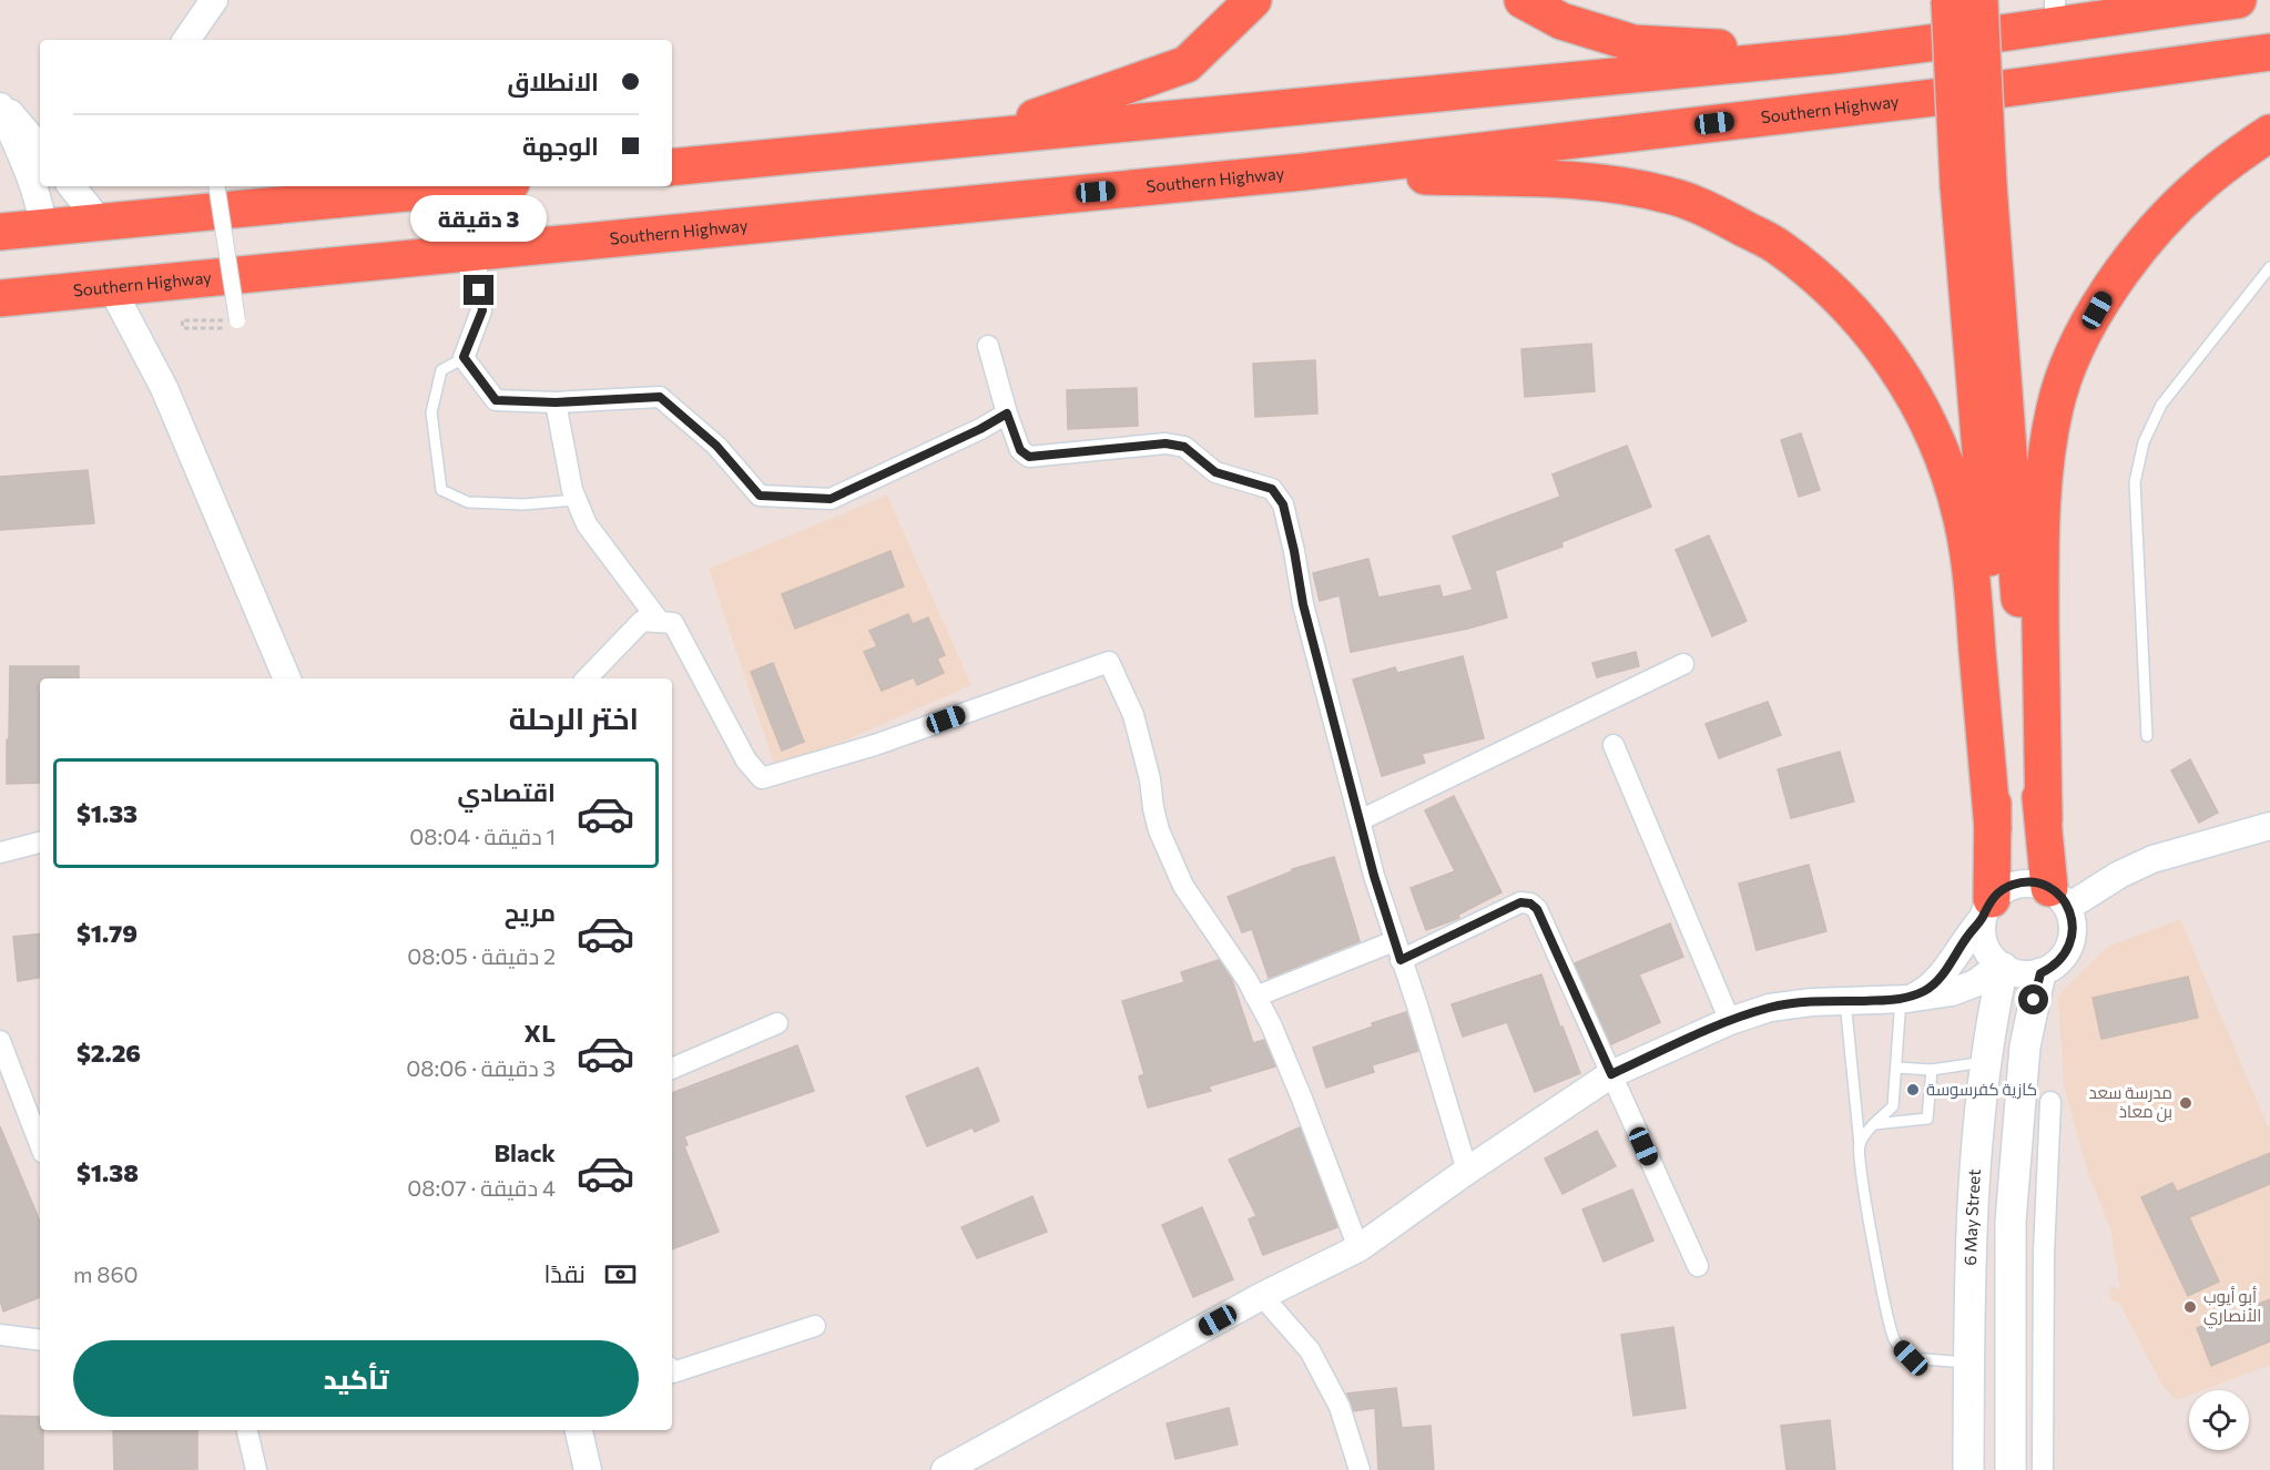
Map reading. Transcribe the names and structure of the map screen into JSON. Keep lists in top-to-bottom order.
{
  "streets": {
    "highway": ["Southern Highway"],
    "main road": ["6 May Street"]
  },
  "places": ["كازية كفرسوسة", "مدرسة سعد بن معاذ", "أبو أيوب الأنصاري"],
  "page": {
    "banner": ["الانطلاق", "الوجهة"],
    "bubble": "3 دقيقة",
    "heading": "اختر الرحلة",
    "list": [
      {
        "name": "اقتصادي",
        "note": "1 دقيقة · 08:04",
        "value": "$1.33"
      },
      {
        "name": "مريح",
        "note": "2 دقيقة · 08:05",
        "value": "$1.79"
      },
      {
        "name": "XL",
        "note": "3 دقيقة · 08:06",
        "value": "$2.26"
      },
      {
        "name": "Black",
        "note": "4 دقيقة · 08:07",
        "value": "$1.38"
      }
    ],
    "pay": ["نقدًا", "860 m"],
    "buttons": "تأكيد"
  }
}
